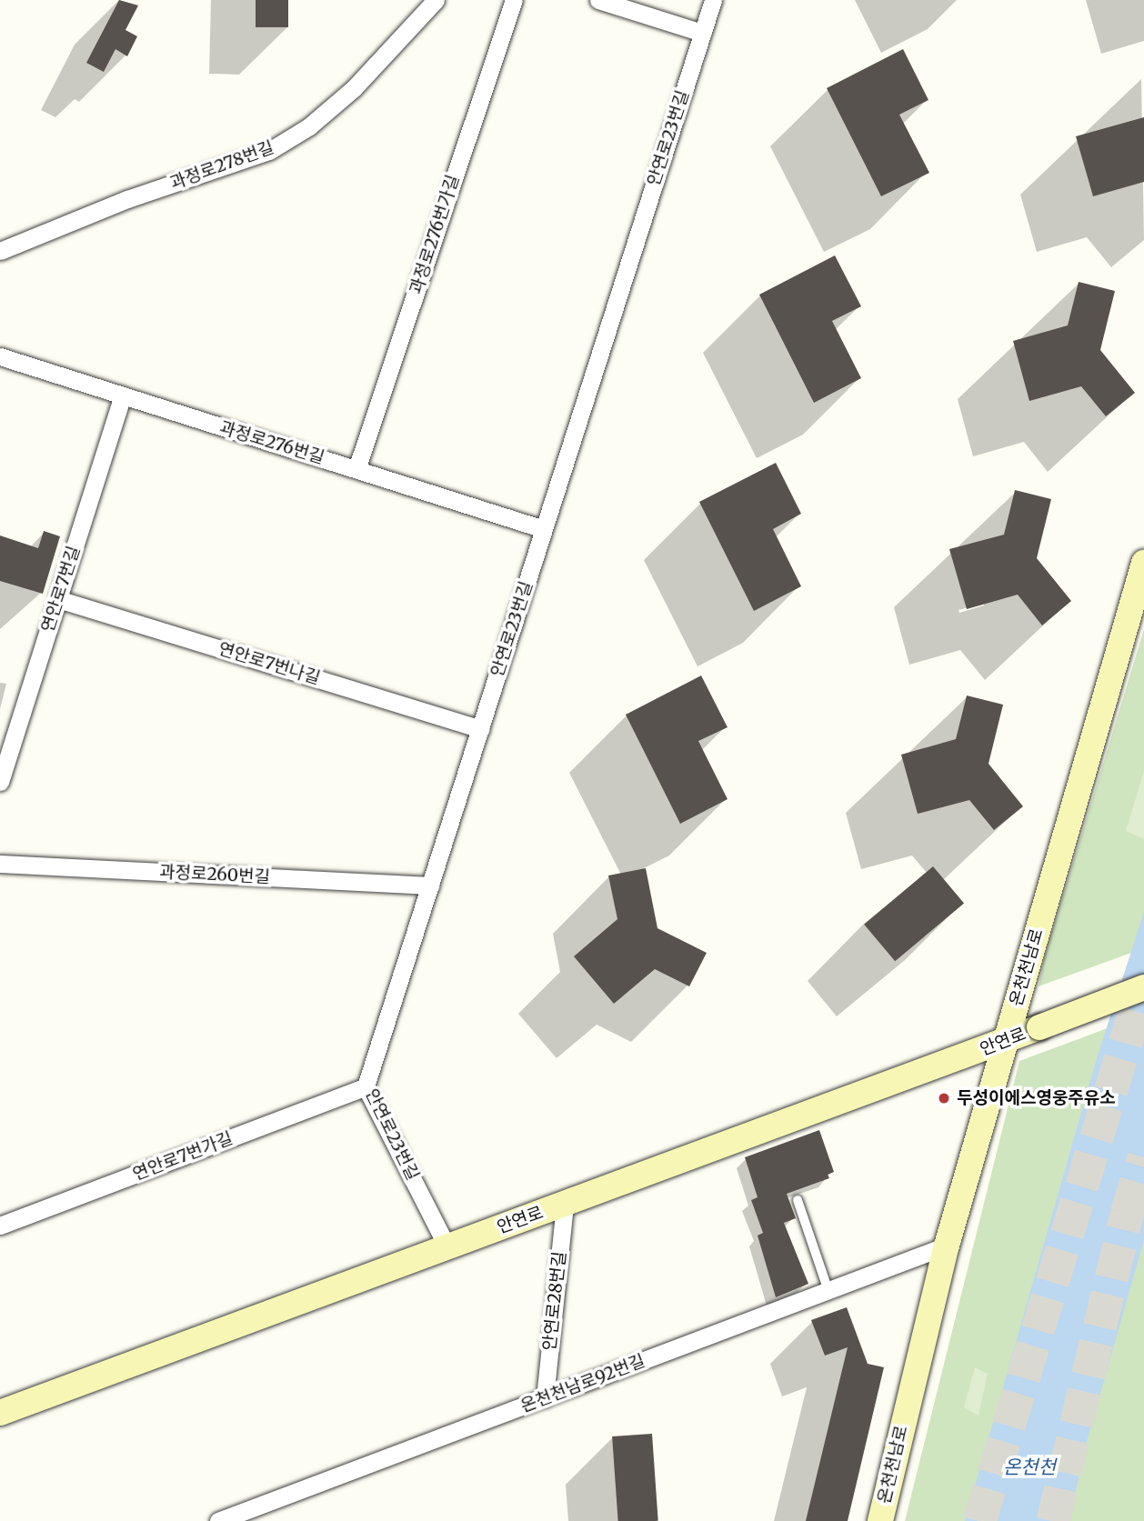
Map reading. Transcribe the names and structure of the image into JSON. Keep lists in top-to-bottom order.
{
  "streets": {
    "street": [
      "안연로23번길",
      "과정로278번길",
      "과정로276번가길",
      "과정로276번길",
      "연안로7번길",
      "연안로7번나길",
      "과정로260번길",
      "온천천남로",
      "안연로",
      "연안로7번가길",
      "안연로28번길",
      "온천천남로92번길"
    ]
  },
  "crossings": [
    ["안연로23번길", "과정로276번길"],
    ["안연로23번길", "연안로7번나길"],
    ["안연로23번길", "과정로260번길"],
    ["안연로23번길", "안연로"],
    ["안연로23번길", "연안로7번가길"],
    ["과정로276번가길", "과정로276번길"],
    ["과정로276번길", "연안로7번길"],
    ["연안로7번길", "연안로7번나길"],
    ["온천천남로", "안연로"],
    ["온천천남로", "온천천남로92번길"],
    ["안연로", "안연로28번길"],
    ["안연로28번길", "온천천남로92번길"]
  ],
  "water": ["온천천"],
  "places": ["두성이에스영웅주유소"]
}
